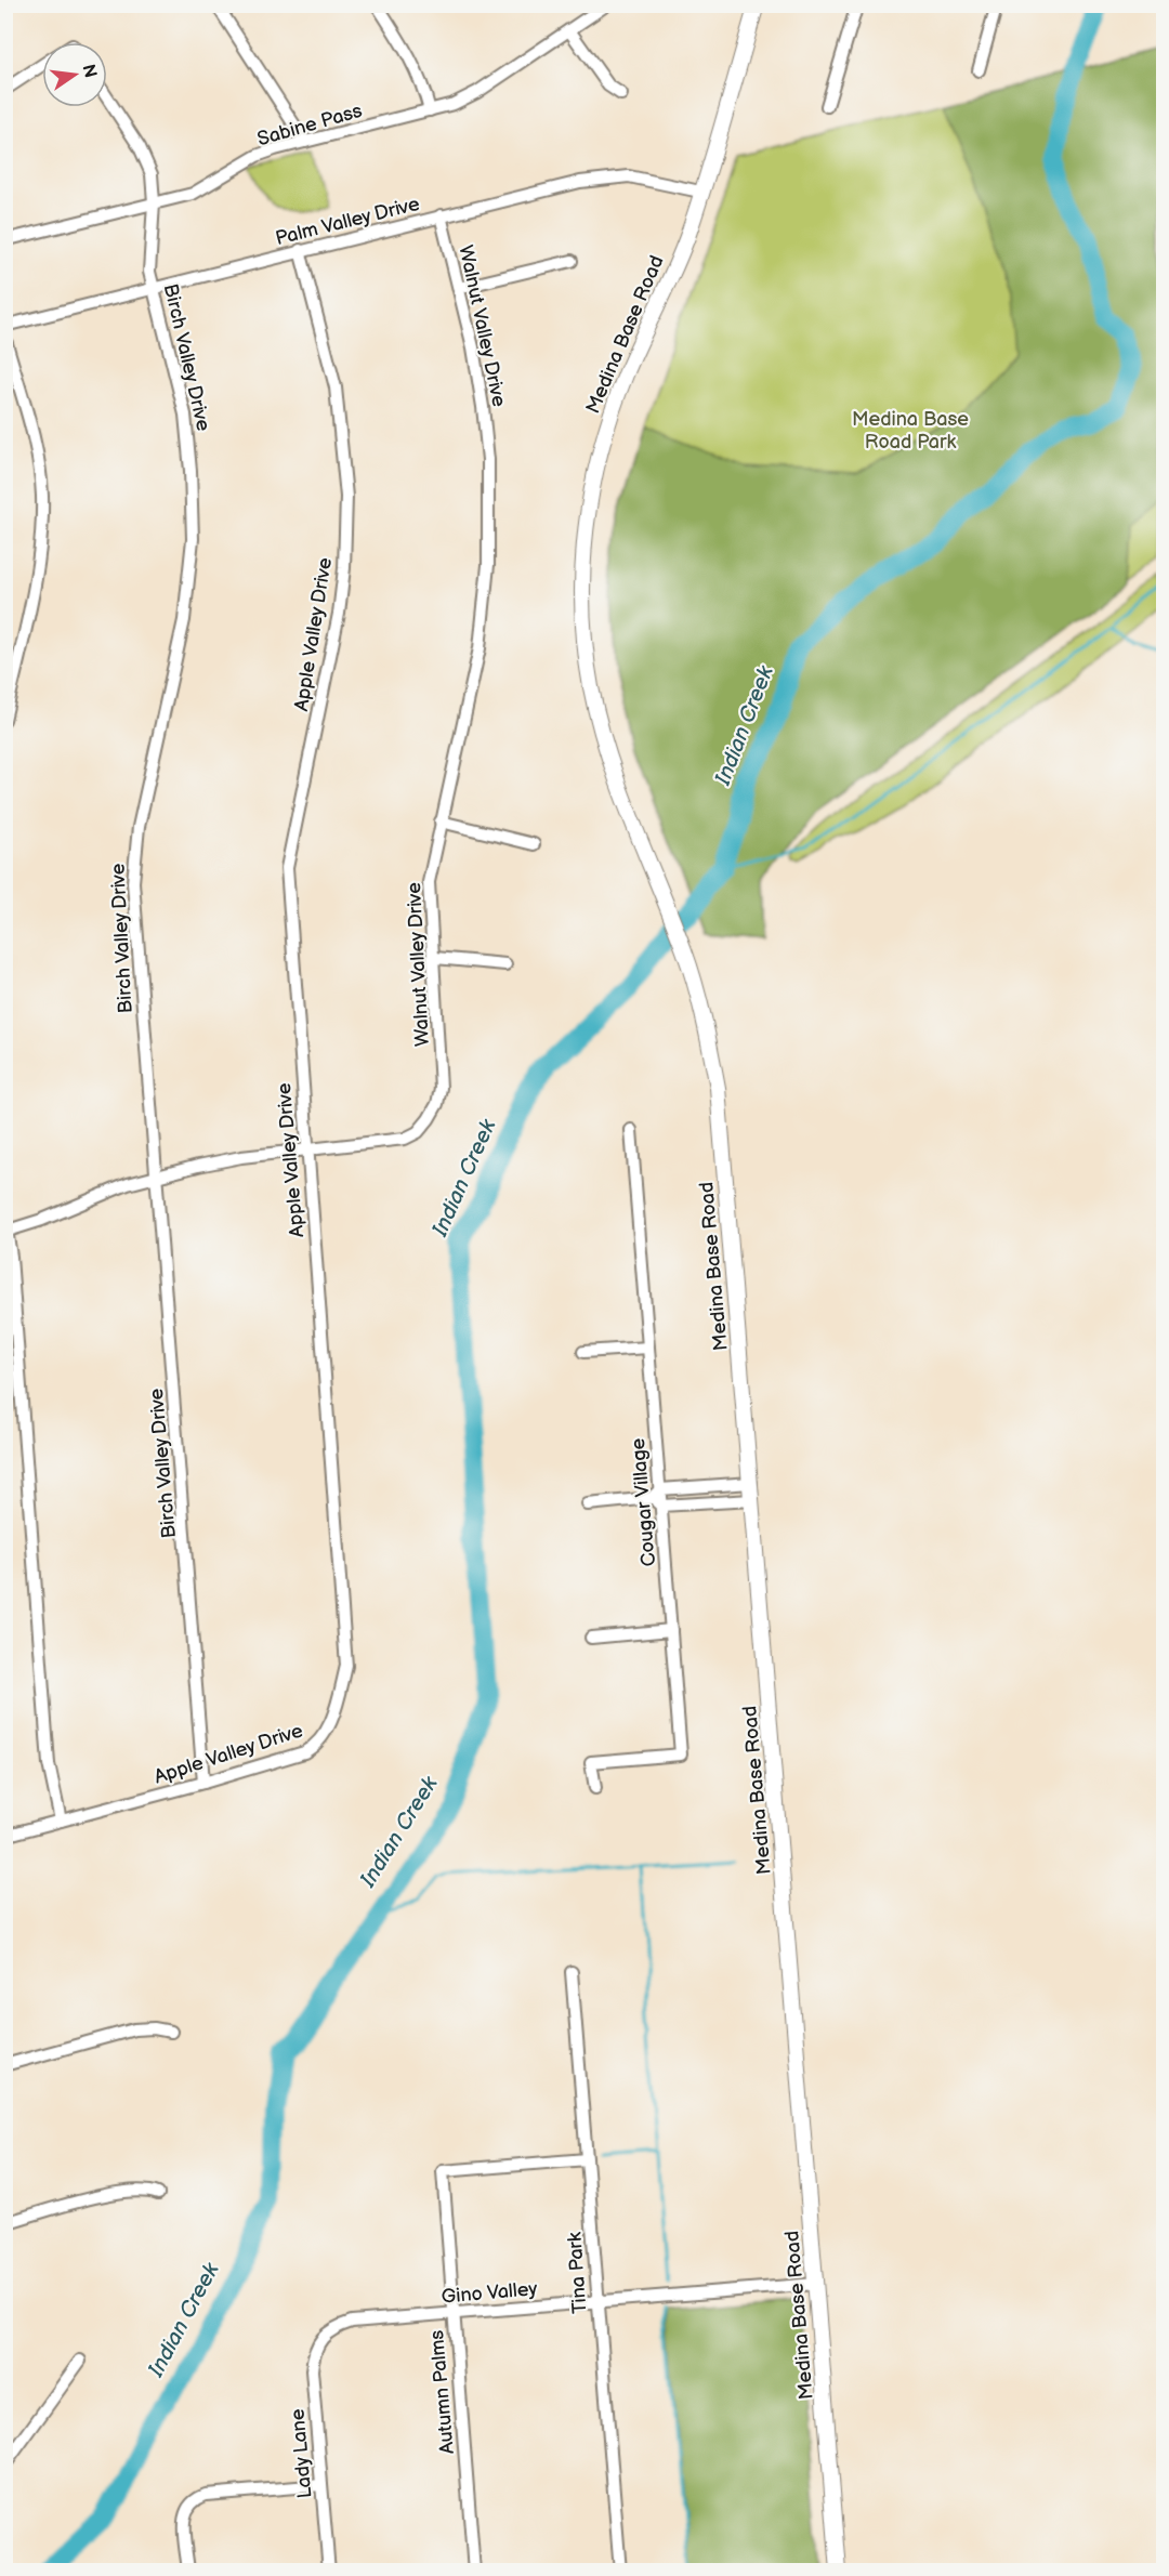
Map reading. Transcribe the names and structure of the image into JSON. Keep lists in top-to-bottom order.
{
  "streets": {
    "street": [
      "Sabine Pass",
      "Palm Valley Drive",
      "Walnut Valley Drive",
      "Medina Base Road",
      "Birch Valley Drive",
      "Apple Valley Drive",
      "Cougar Village",
      "Tina Park",
      "Gino Valley",
      "Autumn Palms",
      "Lady Lane"
    ]
  },
  "crossings": [
    ["Sabine Pass", "Birch Valley Drive"],
    ["Palm Valley Drive", "Walnut Valley Drive"],
    ["Palm Valley Drive", "Medina Base Road"],
    ["Palm Valley Drive", "Birch Valley Drive"],
    ["Palm Valley Drive", "Apple Valley Drive"],
    ["Walnut Valley Drive", "Birch Valley Drive"],
    ["Walnut Valley Drive", "Apple Valley Drive"],
    ["Medina Base Road", "Gino Valley"],
    ["Birch Valley Drive", "Apple Valley Drive"],
    ["Tina Park", "Gino Valley"],
    ["Tina Park", "Autumn Palms"],
    ["Gino Valley", "Autumn Palms"],
    ["Gino Valley", "Lady Lane"]
  ],
  "water": ["Indian Creek"],
  "parks": ["Medina Base Road Park"],
  "north": "right"
}
